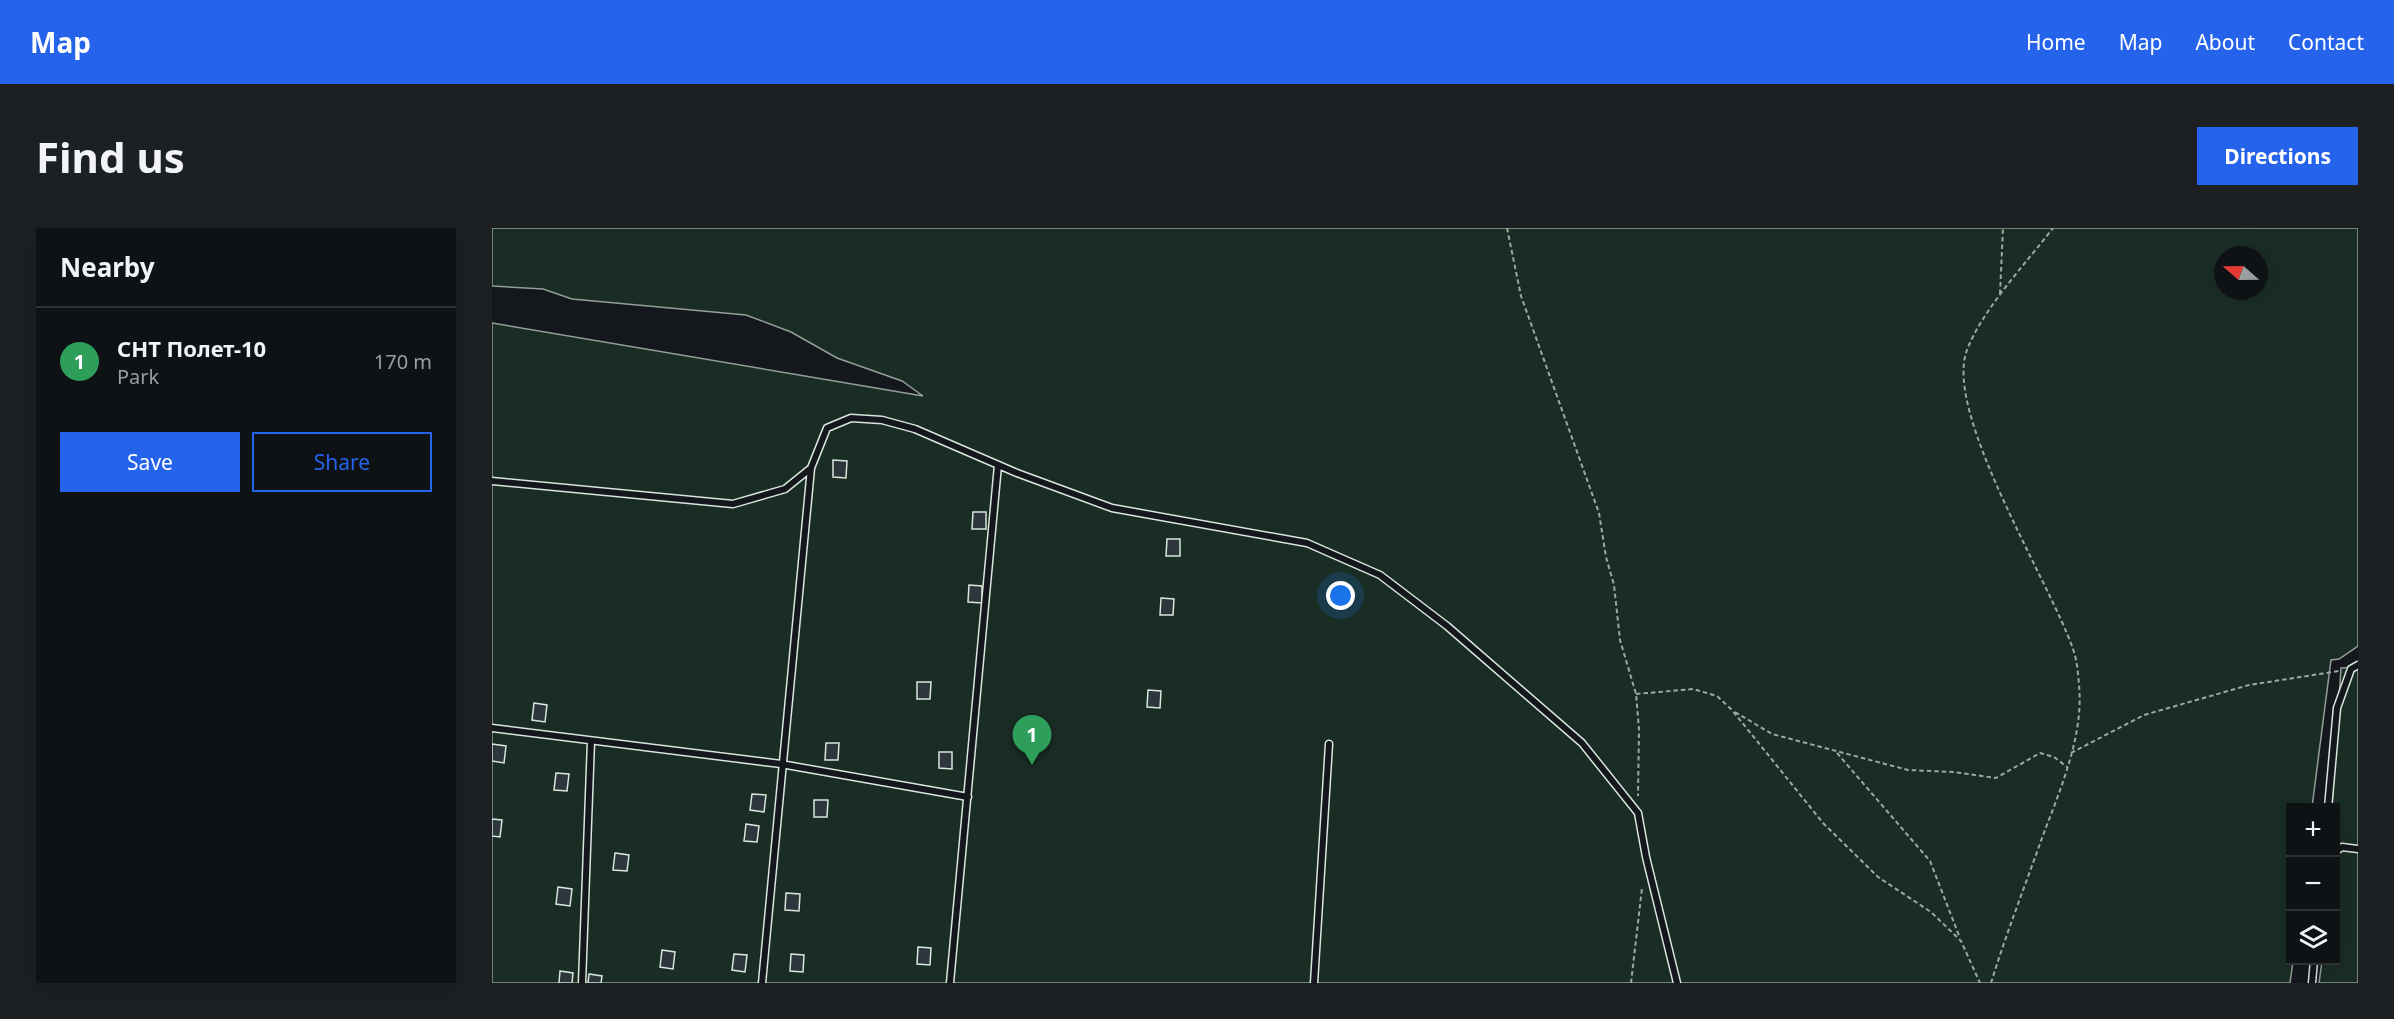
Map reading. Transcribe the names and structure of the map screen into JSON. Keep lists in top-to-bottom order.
{
  "north": "left",
  "page": {
    "header": "Map",
    "nav": [
      "Home",
      "Map",
      "About",
      "Contact"
    ],
    "buttons": [
      "Directions",
      ["Save", "Share"]
    ],
    "title": "Find us",
    "heading": "Nearby",
    "list": [
      {
        "mark": "1",
        "name": "СНТ Полет-10",
        "note": "Park",
        "value": "170 m"
      }
    ],
    "pins": "1",
    "map_buttons": ["+", "−"]
  }
}
